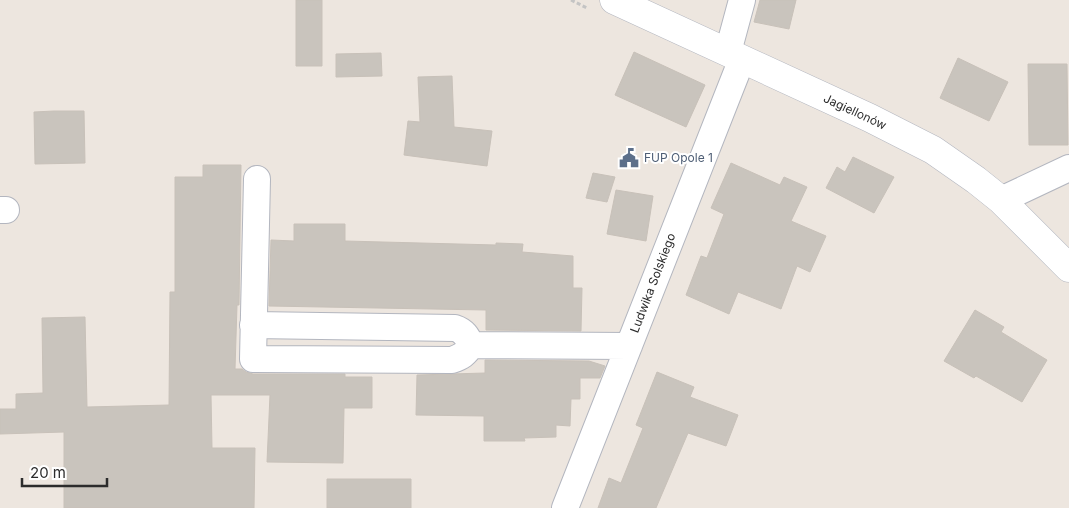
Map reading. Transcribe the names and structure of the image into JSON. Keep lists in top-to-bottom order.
{
  "streets": {
    "street": ["Jagiellonów", "Ludwika Solskiego"]
  },
  "crossings": [
    ["Jagiellonów", "Ludwika Solskiego"]
  ],
  "places": {
    "public building": ["FUP Opole 1"]
  },
  "scale_bar": "20 m"
}
